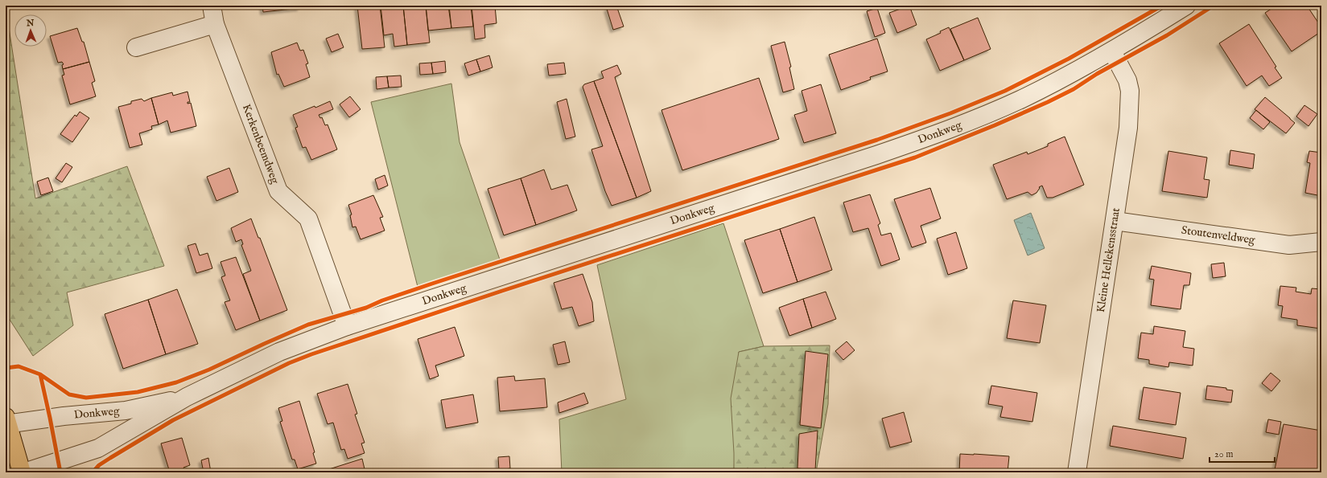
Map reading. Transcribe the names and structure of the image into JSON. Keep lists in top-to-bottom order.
{
  "streets": {
    "street": [
      "Donkweg",
      "Kerkenbeemdweg",
      "Stoutenveldweg",
      "Kleine Hellekensstraat"
    ]
  },
  "crossings": [
    ["Donkweg", "Kerkenbeemdweg"],
    ["Donkweg", "Kleine Hellekensstraat"],
    ["Stoutenveldweg", "Kleine Hellekensstraat"]
  ],
  "scale_bar": "20 m",
  "north": "top"
}
